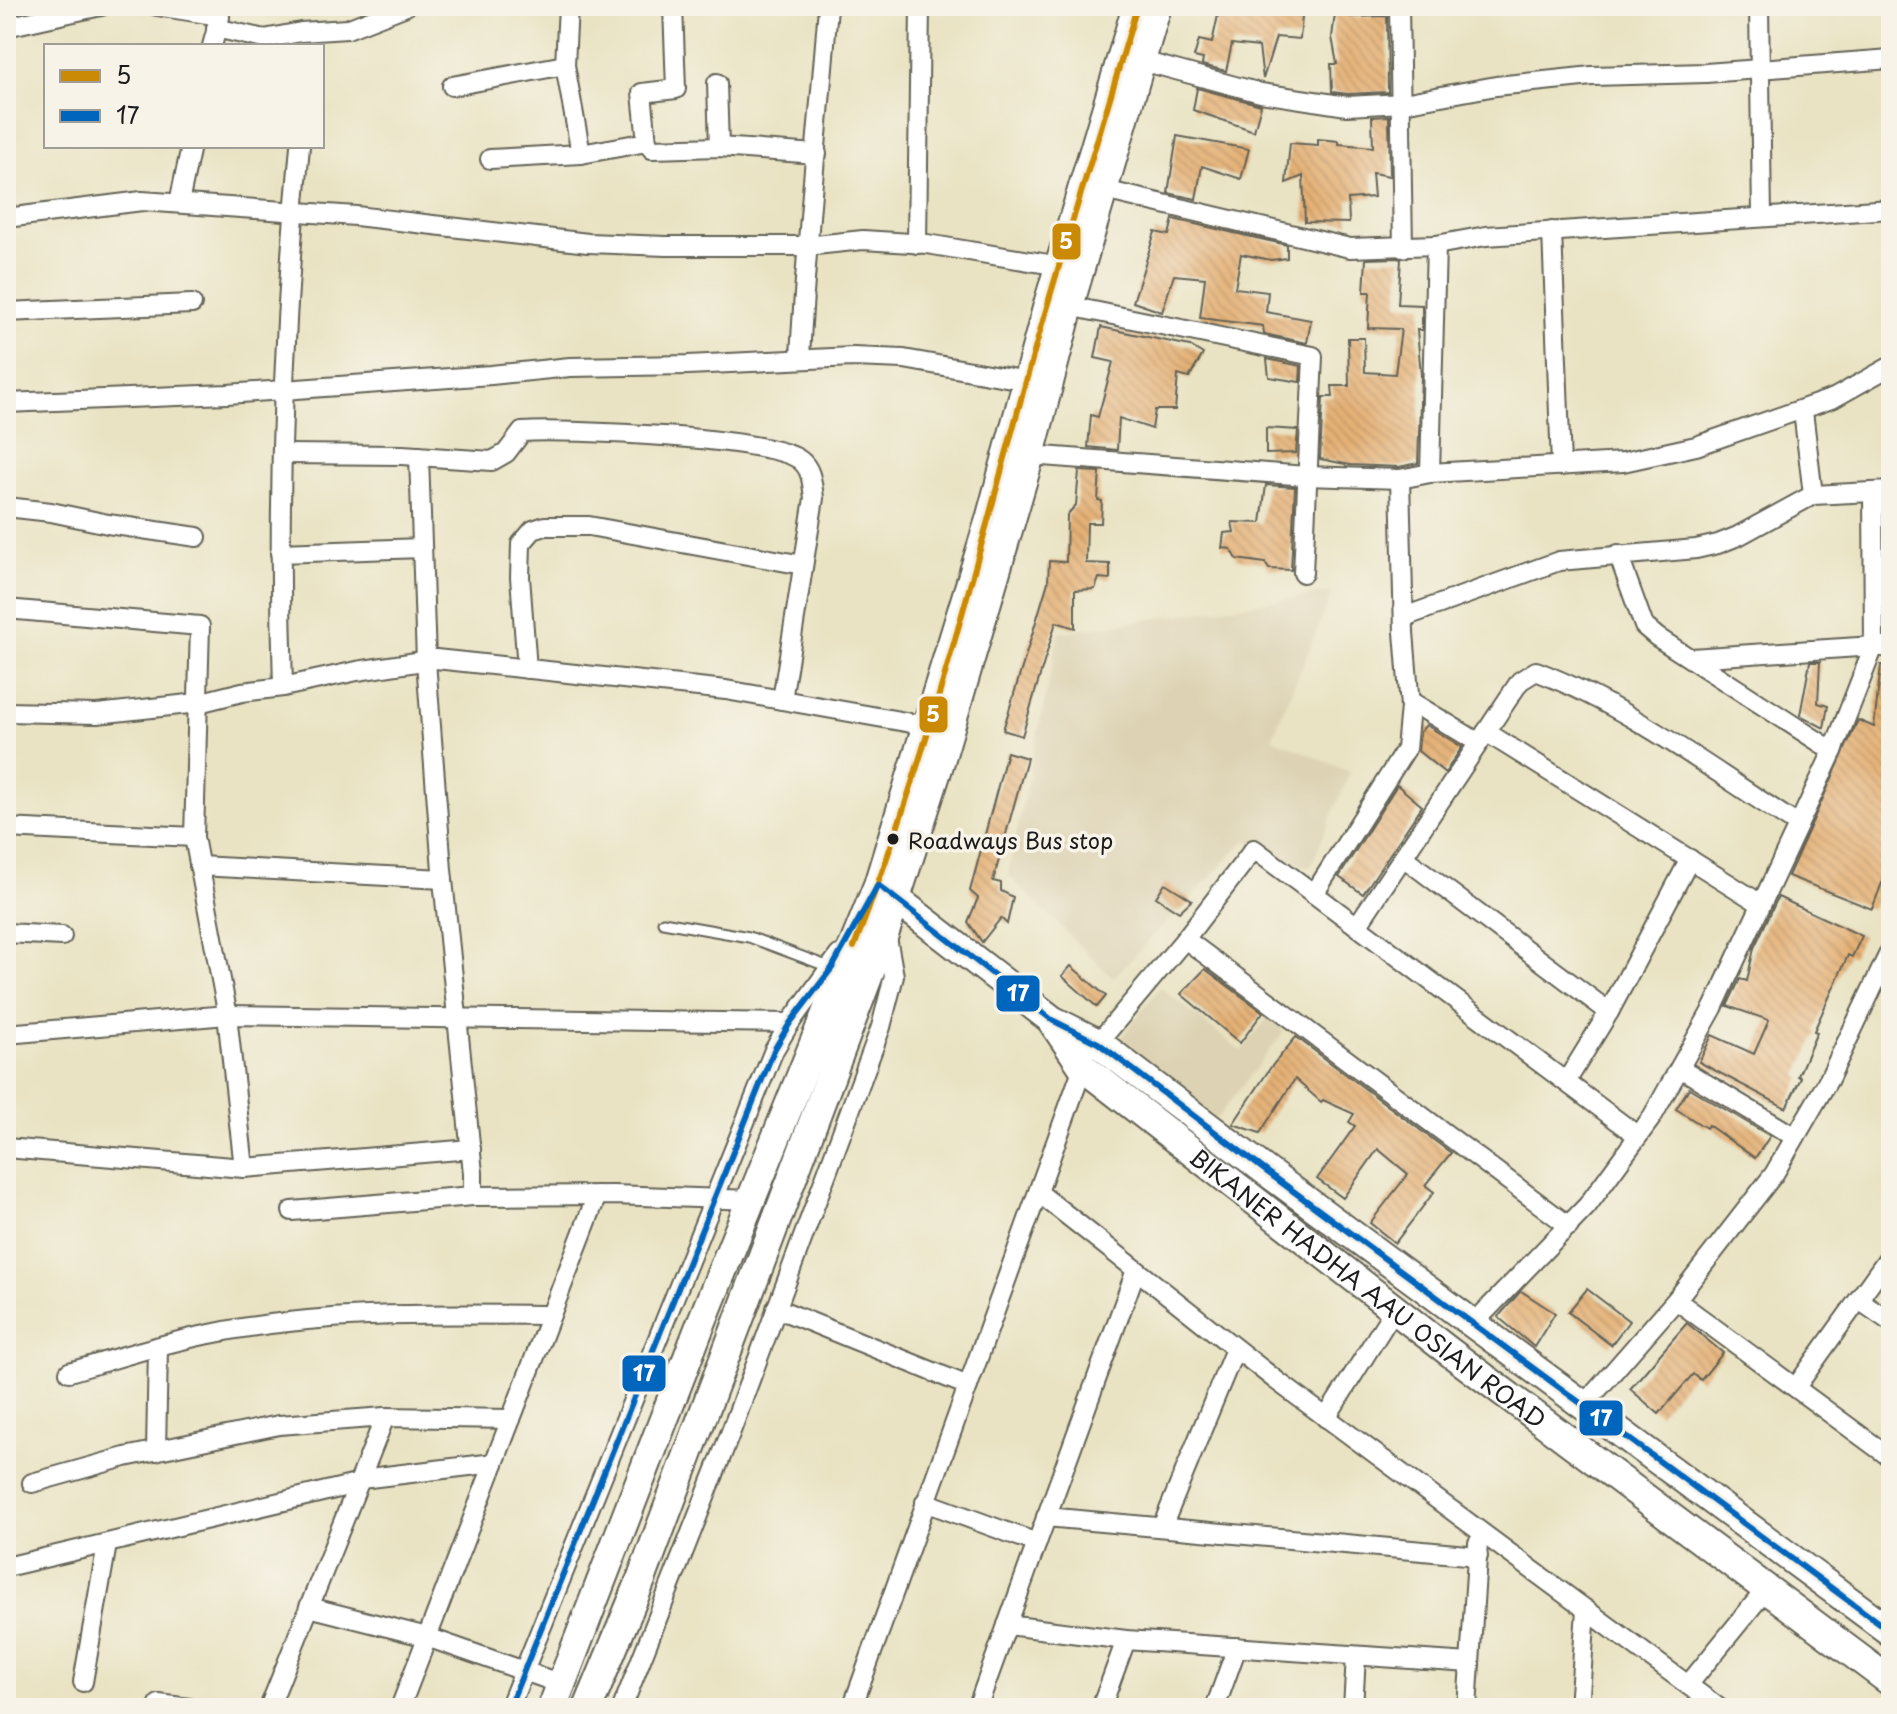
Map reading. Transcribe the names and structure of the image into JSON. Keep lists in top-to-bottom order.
{
  "streets": {
    "main road": ["BIKANER HADHA AAU OSIAN ROAD"]
  },
  "places": ["Roadways Bus stop"],
  "lines": ["transit line 5", "transit line 17"],
  "legend": ["5", "17"]
}
